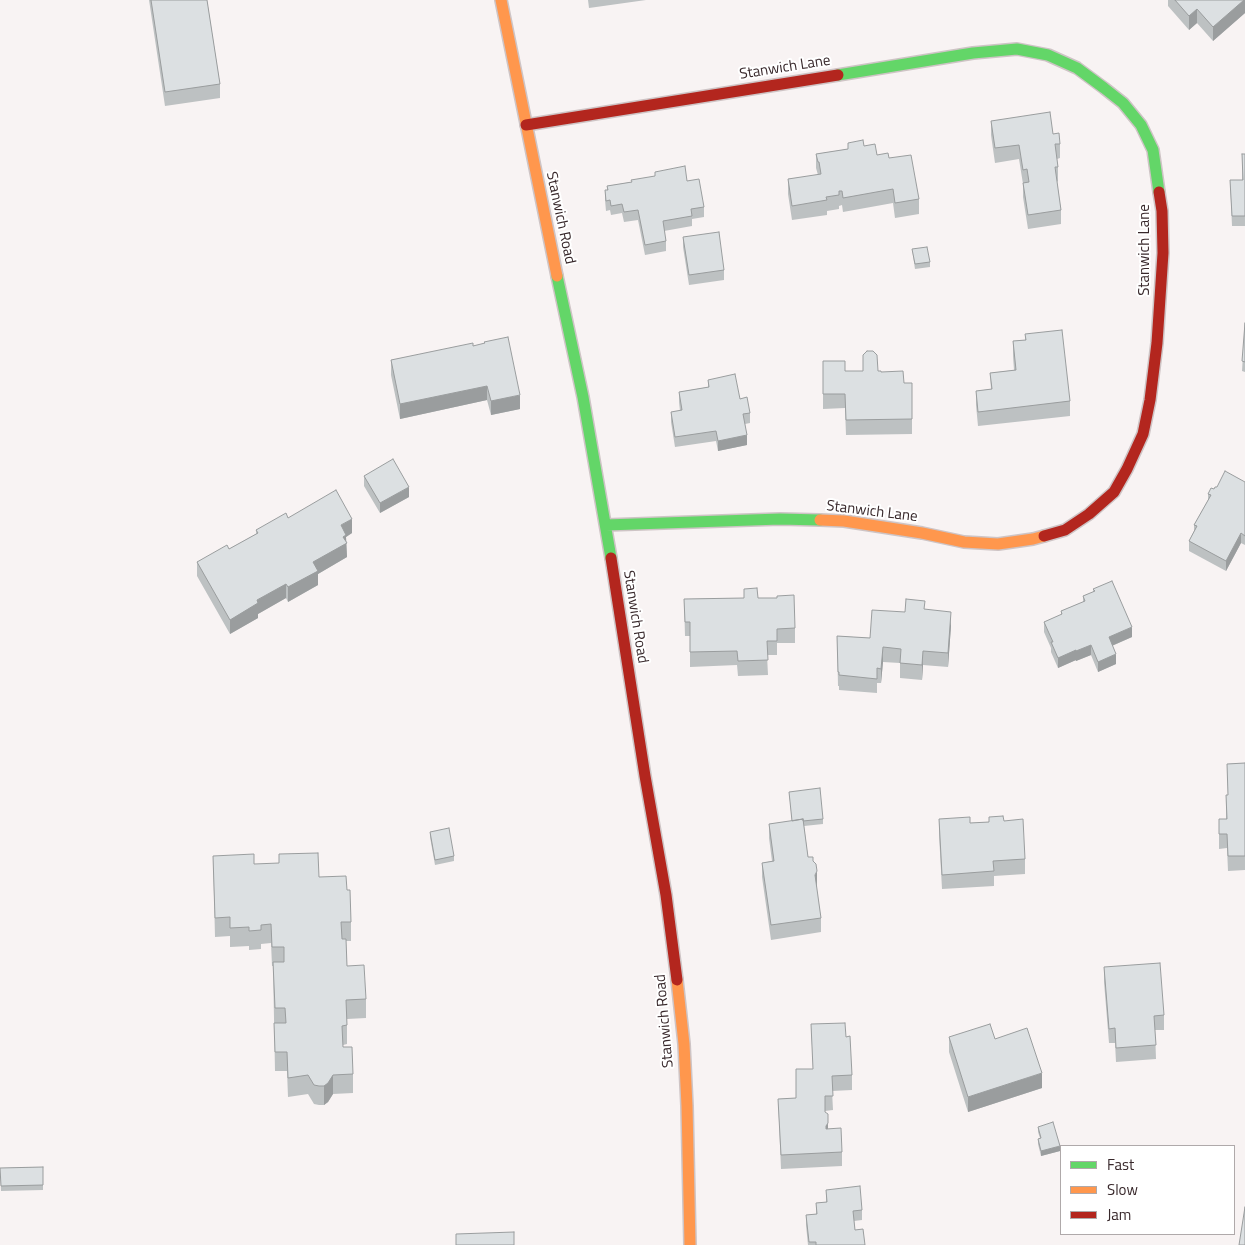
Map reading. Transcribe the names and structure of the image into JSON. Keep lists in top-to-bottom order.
{
  "streets": {
    "street": ["Stanwich Lane", "Stanwich Road"]
  },
  "crossings": [
    ["Stanwich Lane", "Stanwich Road"]
  ],
  "legend": ["Fast", "Slow", "Jam"]
}
